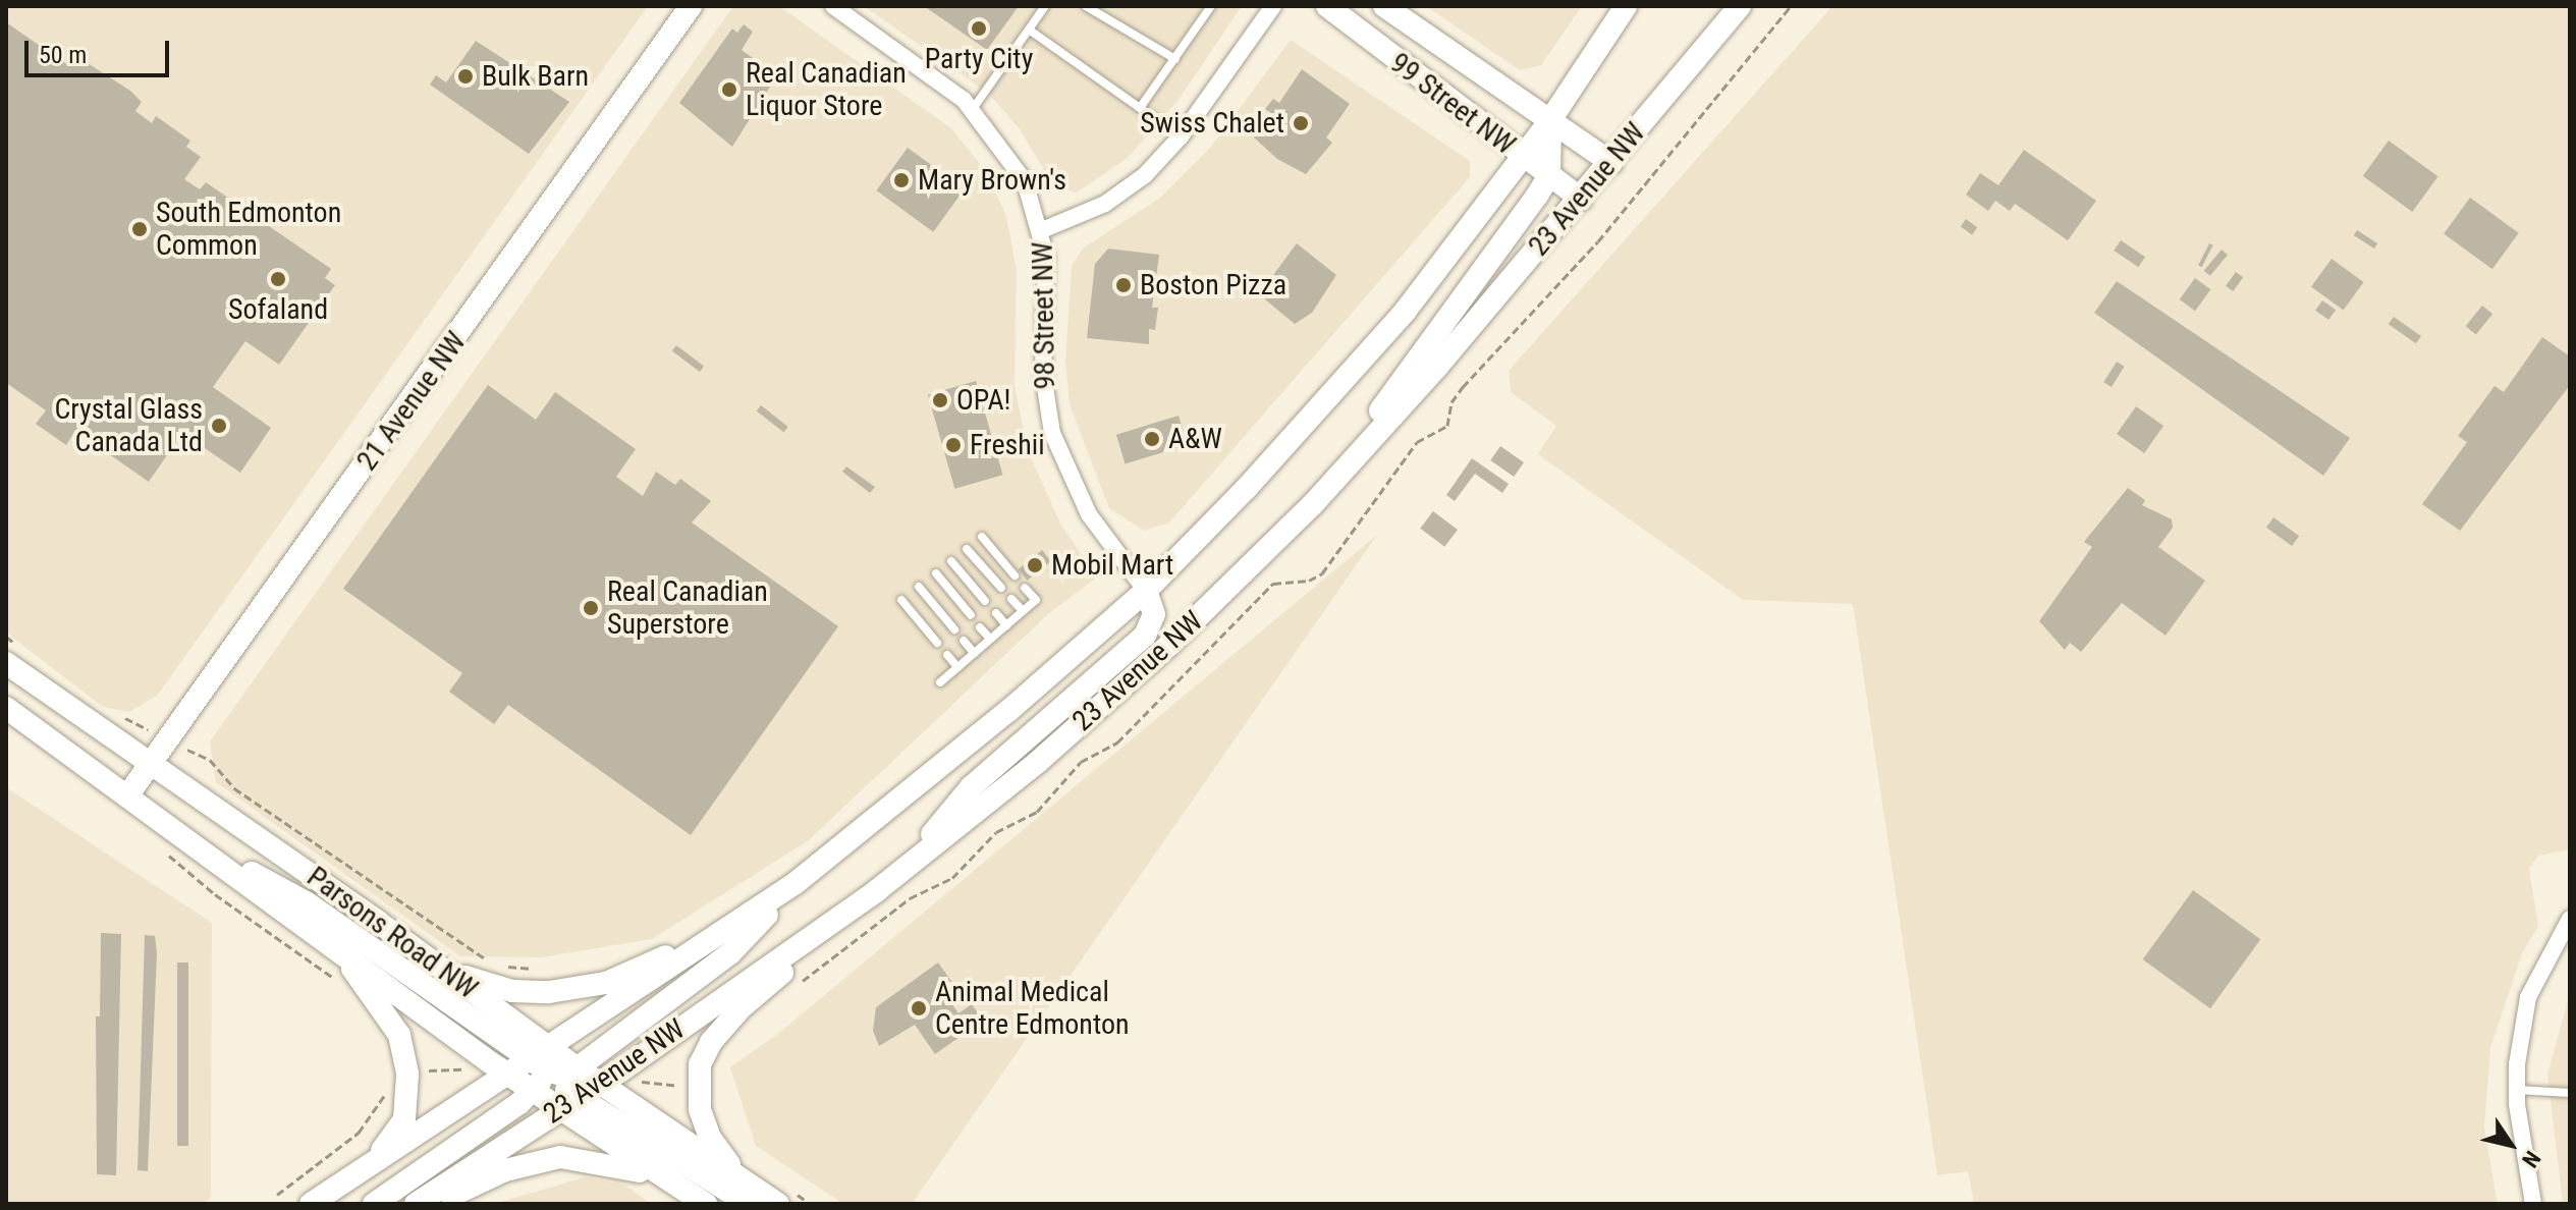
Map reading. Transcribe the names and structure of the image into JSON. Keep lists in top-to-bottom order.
{
  "streets": {
    "main road": [
      "99 Street NW",
      "23 Avenue NW",
      "21 Avenue NW",
      "Parsons Road NW"
    ],
    "street": ["98 Street NW"]
  },
  "crossings": [
    ["99 Street NW", "23 Avenue NW"],
    ["23 Avenue NW", "98 Street NW"],
    ["23 Avenue NW", "Parsons Road NW"],
    ["21 Avenue NW", "Parsons Road NW"]
  ],
  "places": [
    "Party City",
    "Bulk Barn",
    "Real Canadian Liquor Store",
    "Swiss Chalet",
    "Mary Brown's",
    "South Edmonton Common",
    "Sofaland",
    "Boston Pizza",
    "OPA!",
    "Crystal Glass Canada Ltd",
    "A&W",
    "Freshii",
    "Mobil Mart",
    "Real Canadian Superstore",
    "Animal Medical Centre Edmonton"
  ],
  "scale_bar": "50 m",
  "north": "bottom right"
}
